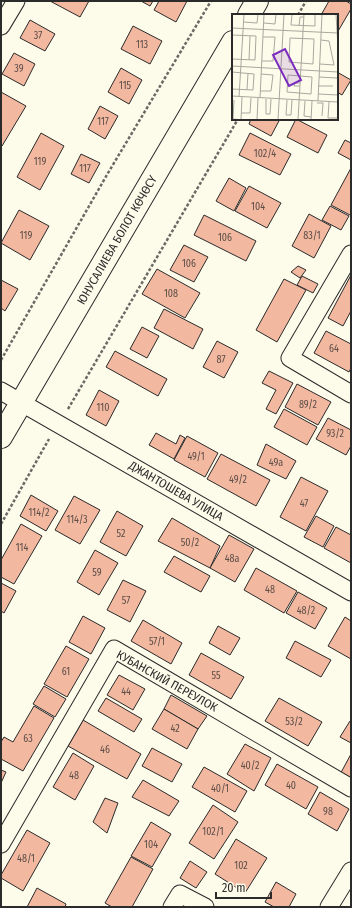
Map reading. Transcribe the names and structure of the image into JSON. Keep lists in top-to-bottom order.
{
  "streets": {
    "main road": ["ЮНУСАЛИЕВА БОЛОТ КӨЧӨСҮ"],
    "street": ["ДЖАНТОШЕВА УЛИЦА", "КУБАНСКИЙ ПЕРЕУЛОК"]
  },
  "crossings": [
    ["ЮНУСАЛИЕВА БОЛОТ КӨЧӨСҮ", "ДЖАНТОШЕВА УЛИЦА"]
  ],
  "house_numbers": [
    "37",
    "113",
    "39",
    "115",
    "117",
    "102/4",
    "119",
    "117",
    "104",
    "119",
    "83/1",
    "106",
    "106",
    "108",
    "64",
    "87",
    "89/2",
    "110",
    "93/2",
    "49/1",
    "49а",
    "49/2",
    "47",
    "114/2",
    "114/3",
    "52",
    "50/2",
    "114",
    "48а",
    "59",
    "48",
    "57",
    "48/2",
    "57/1",
    "61",
    "55",
    "44",
    "53/2",
    "42",
    "63",
    "46",
    "40/2",
    "48",
    "40",
    "40/1",
    "98",
    "102/1",
    "104",
    "48/1",
    "102"
  ],
  "scale_bar": "20 m"
}
